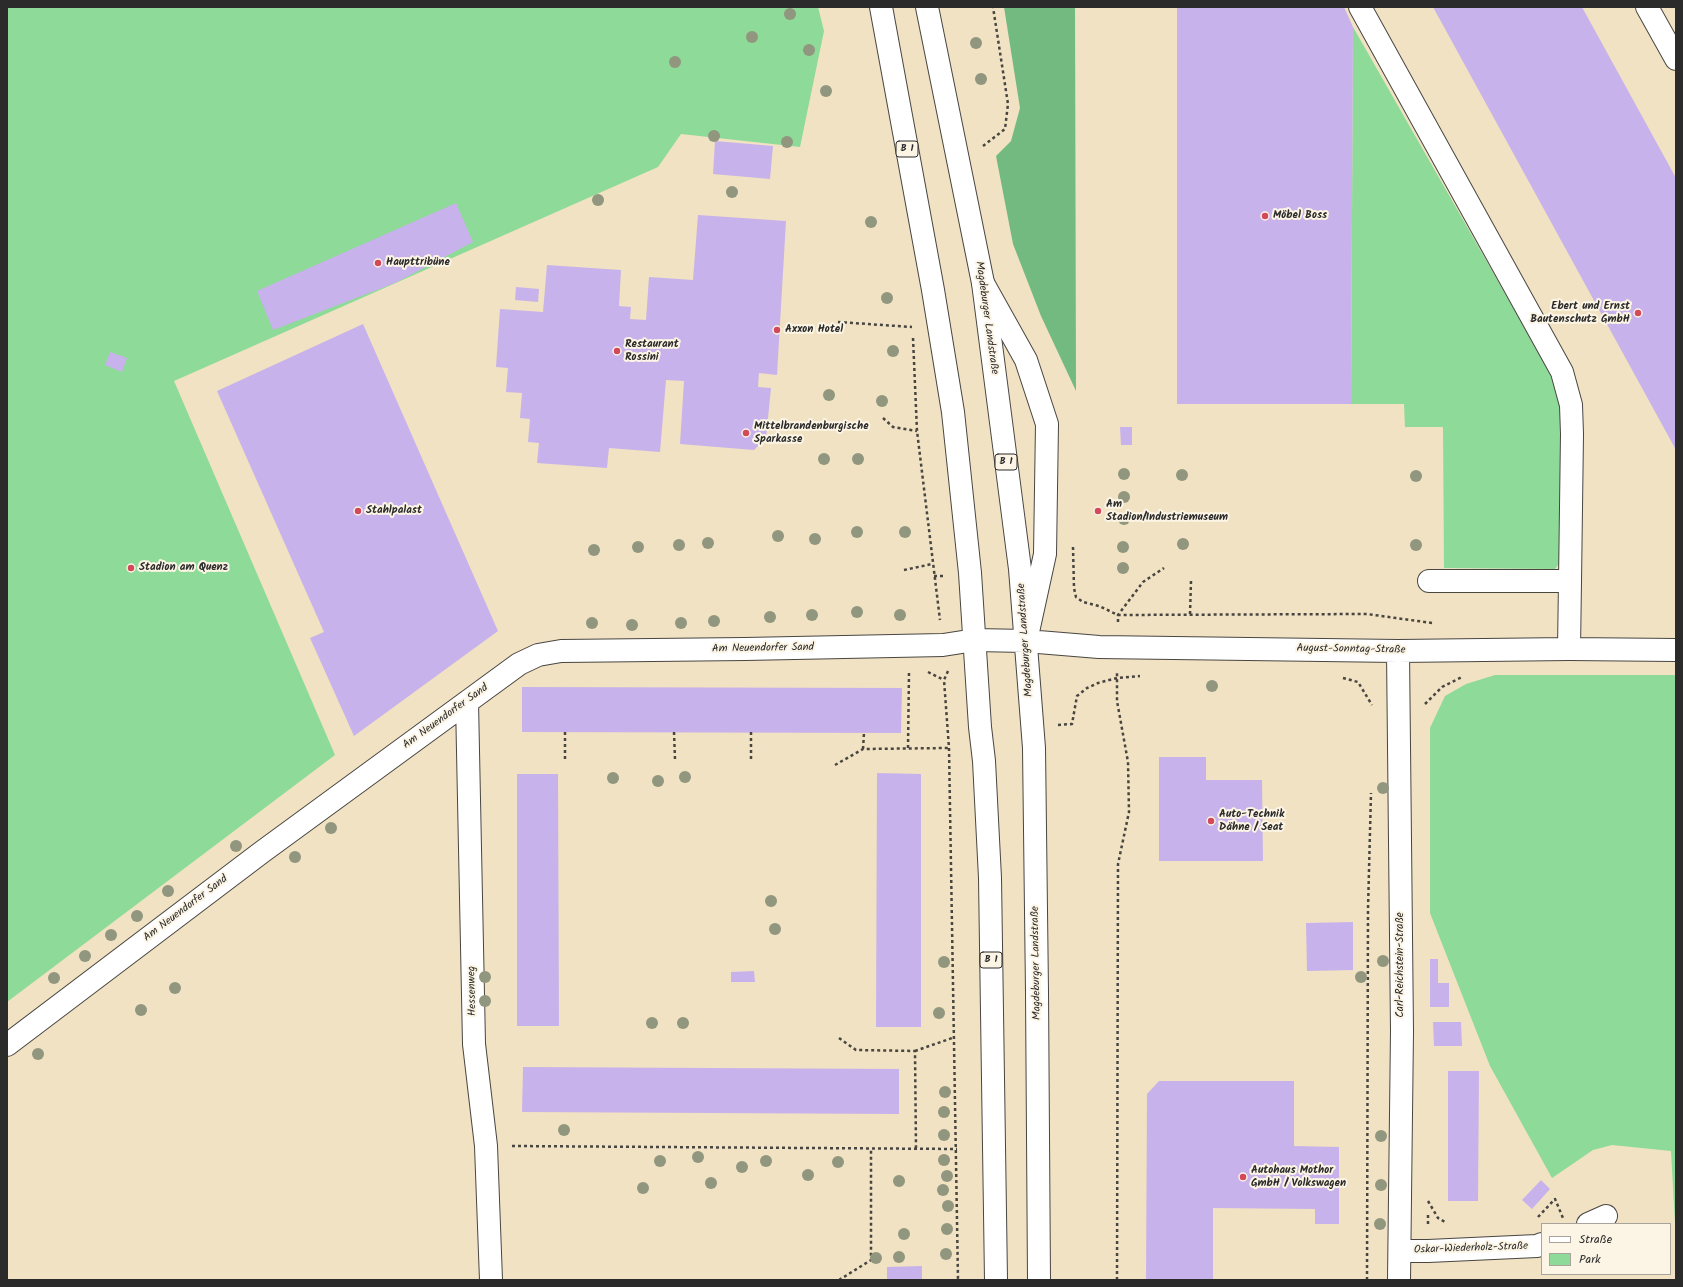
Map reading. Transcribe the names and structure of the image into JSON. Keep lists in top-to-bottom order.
{
  "streets": {
    "street": [
      "B 1",
      "Magdeburger Landstraße",
      "Am Neuendorfer Sand",
      "August-Sonntag-Straße",
      "Carl-Reichstein-Straße",
      "Hessenweg",
      "Oskar-Wiederholz-Straße"
    ]
  },
  "crossings": [
    ["B 1", "Am Neuendorfer Sand"],
    ["Magdeburger Landstraße", "Am Neuendorfer Sand"],
    ["Magdeburger Landstraße", "August-Sonntag-Straße"],
    ["Am Neuendorfer Sand", "August-Sonntag-Straße"],
    ["Am Neuendorfer Sand", "Hessenweg"],
    ["August-Sonntag-Straße", "Carl-Reichstein-Straße"],
    ["Carl-Reichstein-Straße", "Oskar-Wiederholz-Straße"]
  ],
  "places": [
    "Möbel Boss",
    "Haupttribüne",
    "Ebert und Ernst Bautenschutz GmbH",
    "Axxon Hotel",
    "Restaurant Rossini",
    "Mittelbrandenburgische Sparkasse",
    "Stahlpalast",
    "Am Stadion/Industriemuseum",
    "Stadion am Quenz",
    "Auto-Technik Dähne / Seat",
    "Autohaus Mothor GmbH / Volkswagen"
  ],
  "legend": ["Straße", "Park"]
}
